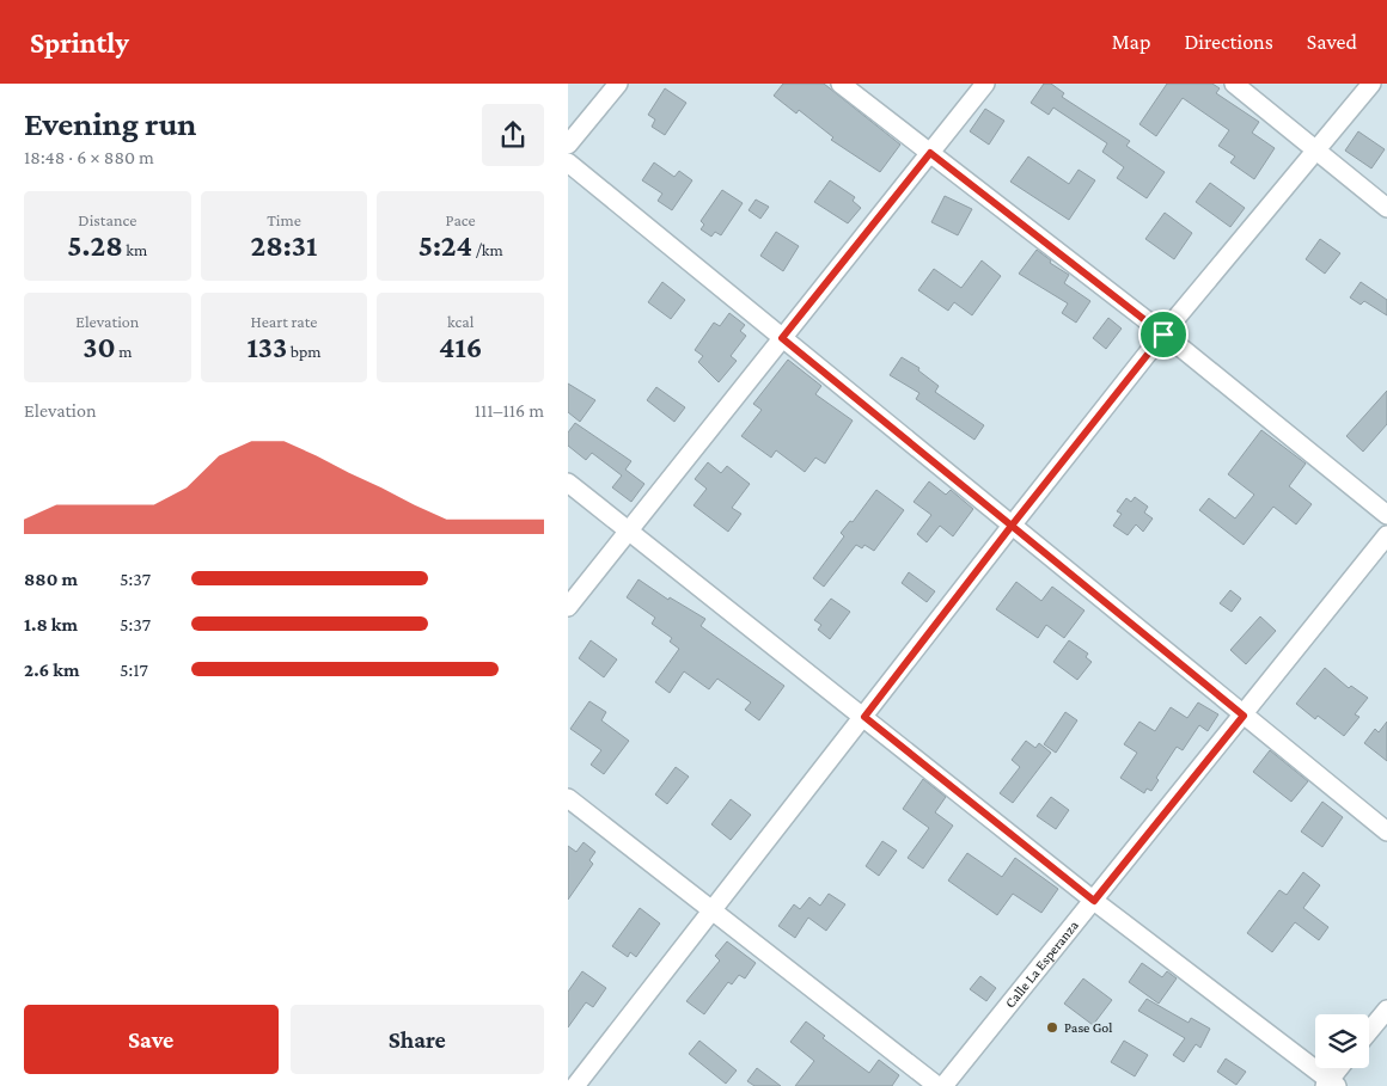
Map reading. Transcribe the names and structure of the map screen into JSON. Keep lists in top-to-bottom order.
{
  "streets": {
    "street": ["Calle La Esperanza"]
  },
  "places": ["Pase Gol"],
  "page": {
    "header": "Sprintly",
    "nav": ["Map", "Directions", "Saved"],
    "heading": ["Evening run", "18:48 · 6 × 880 m"],
    "stats": [
      ["Distance", "5.28 km"],
      ["Time", "28:31"],
      ["Pace", "5:24 /km"],
      ["Elevation", "30 m"],
      ["Heart rate", "133 bpm"],
      ["kcal", "416"]
    ],
    "chart": ["Elevation", "111–116 m"],
    "list": [
      {
        "name": "880 m",
        "note": "5:37"
      },
      {
        "name": "1.8 km",
        "note": "5:37"
      },
      {
        "name": "2.6 km",
        "note": "5:17"
      }
    ],
    "buttons": ["Save", "Share"]
  }
}
